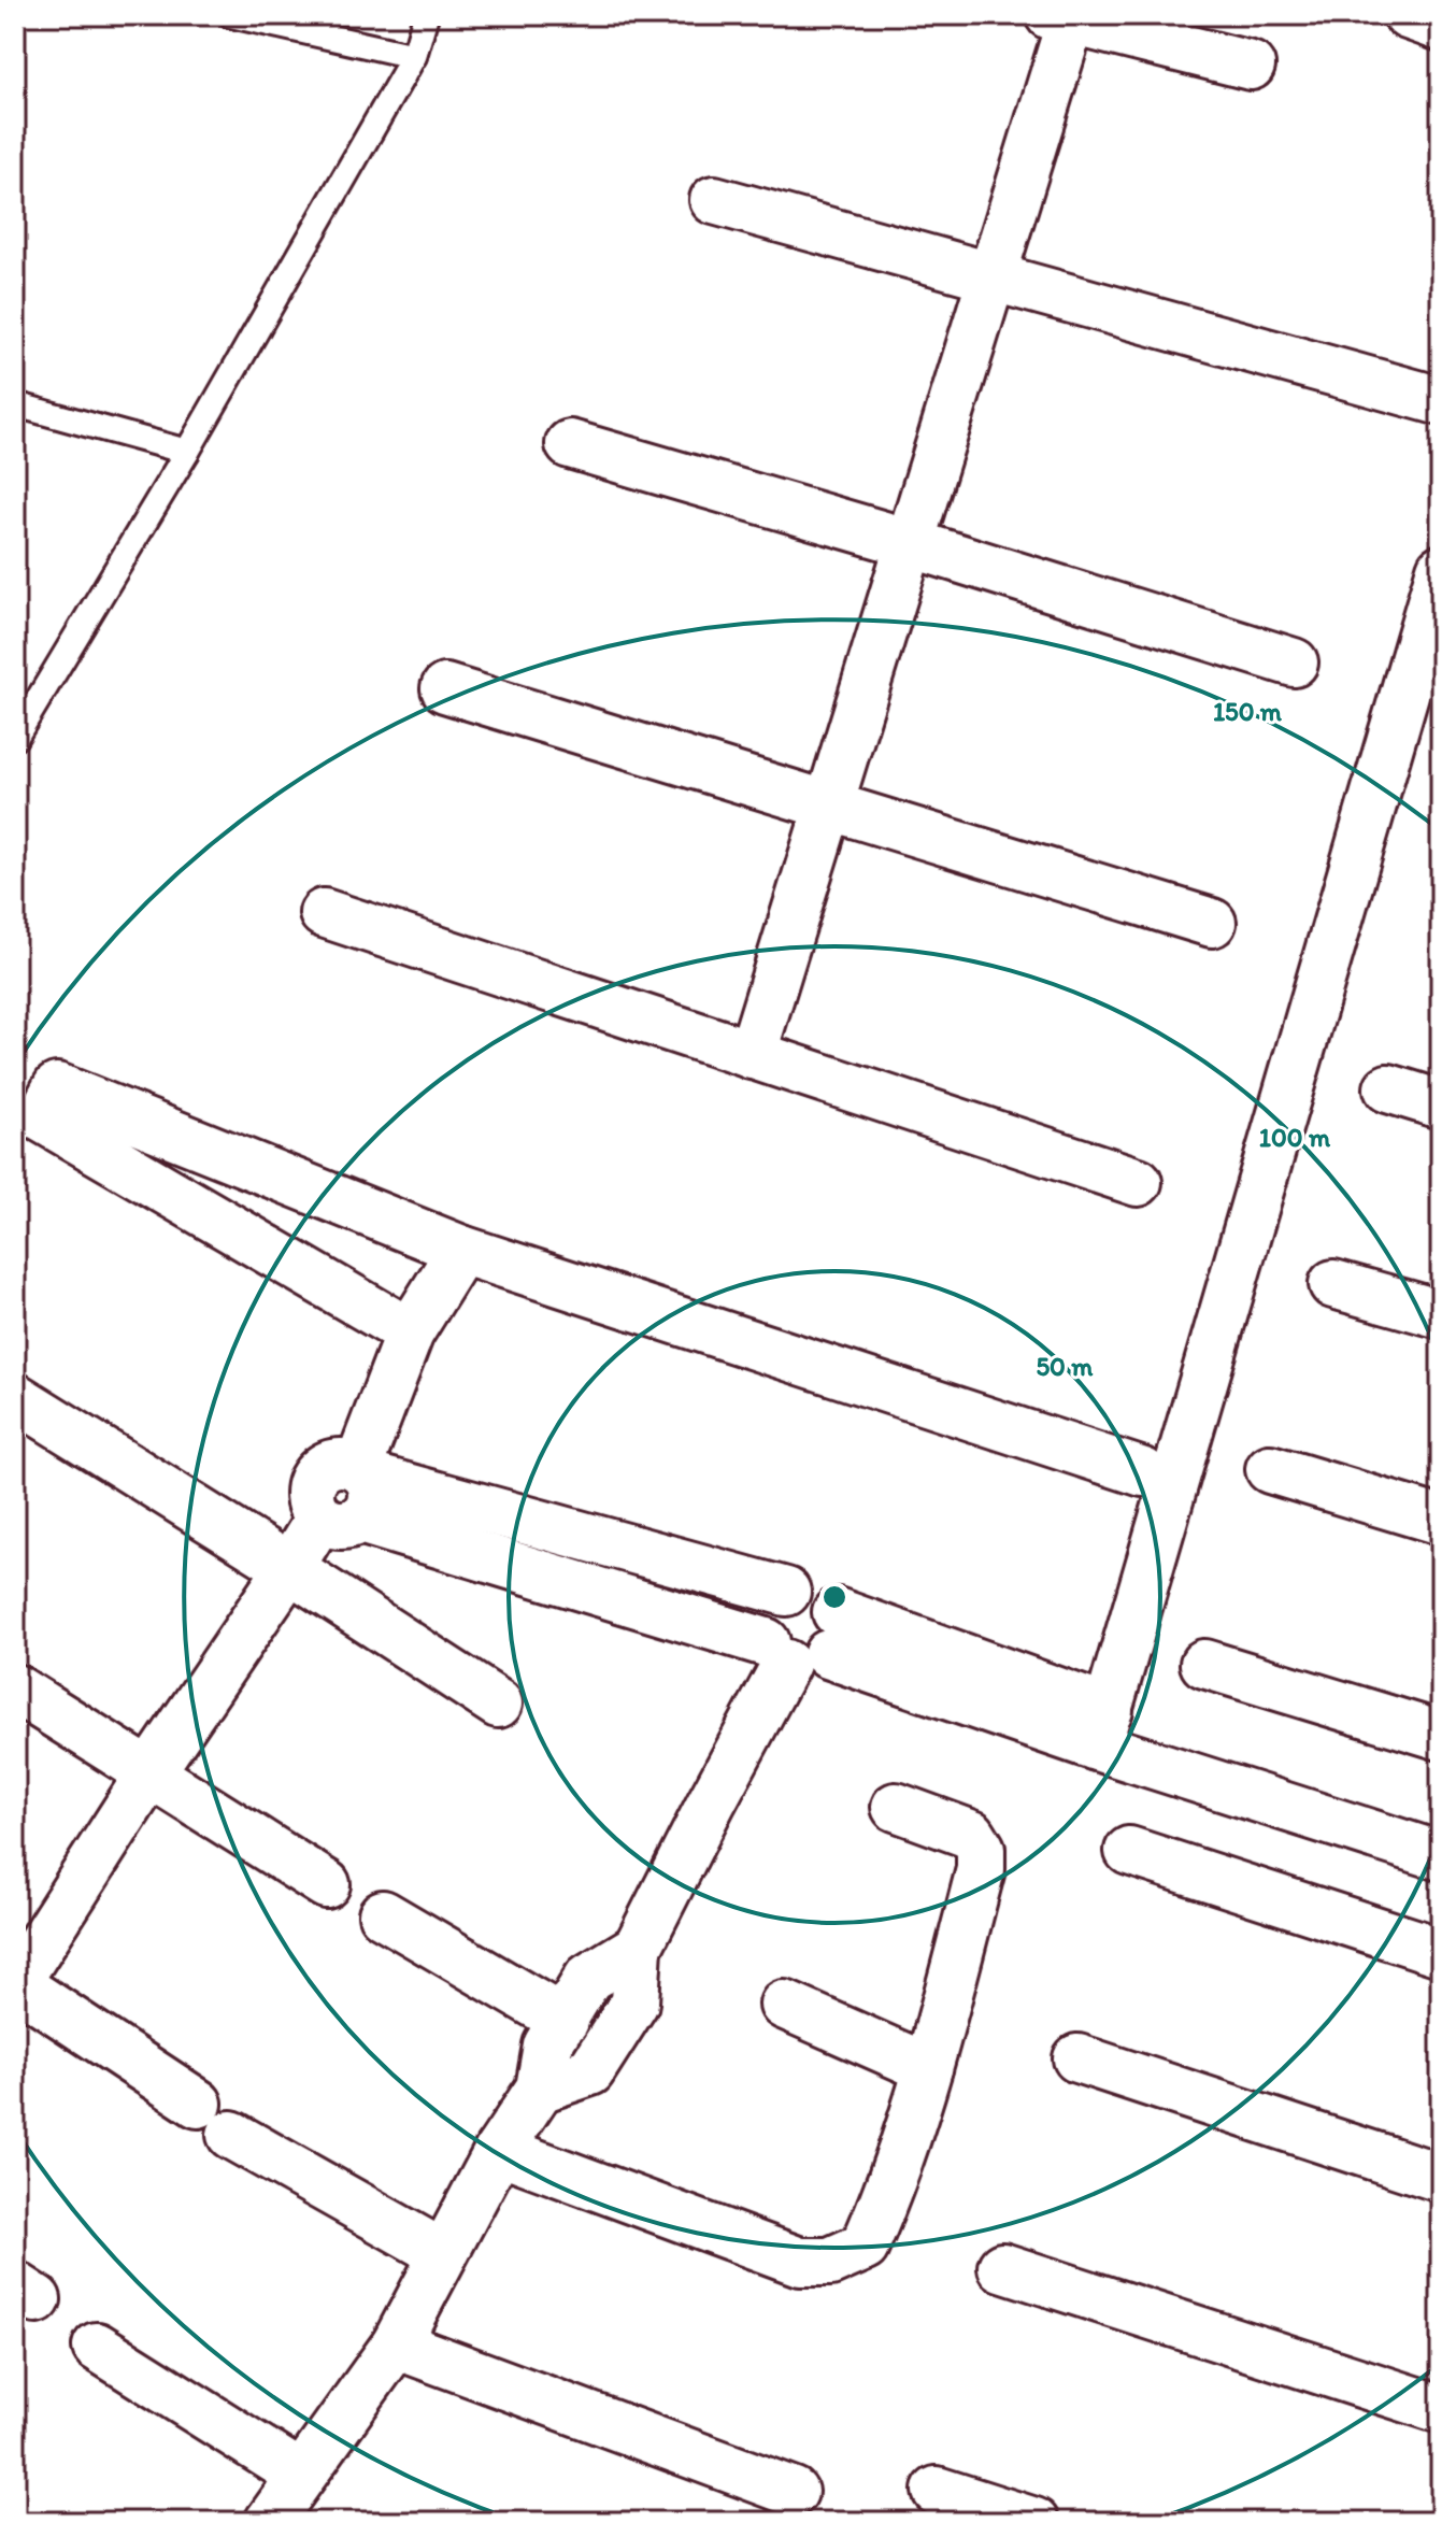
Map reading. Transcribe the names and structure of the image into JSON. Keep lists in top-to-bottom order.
{
  "rings": ["150 m", "100 m", "50 m"]
}
